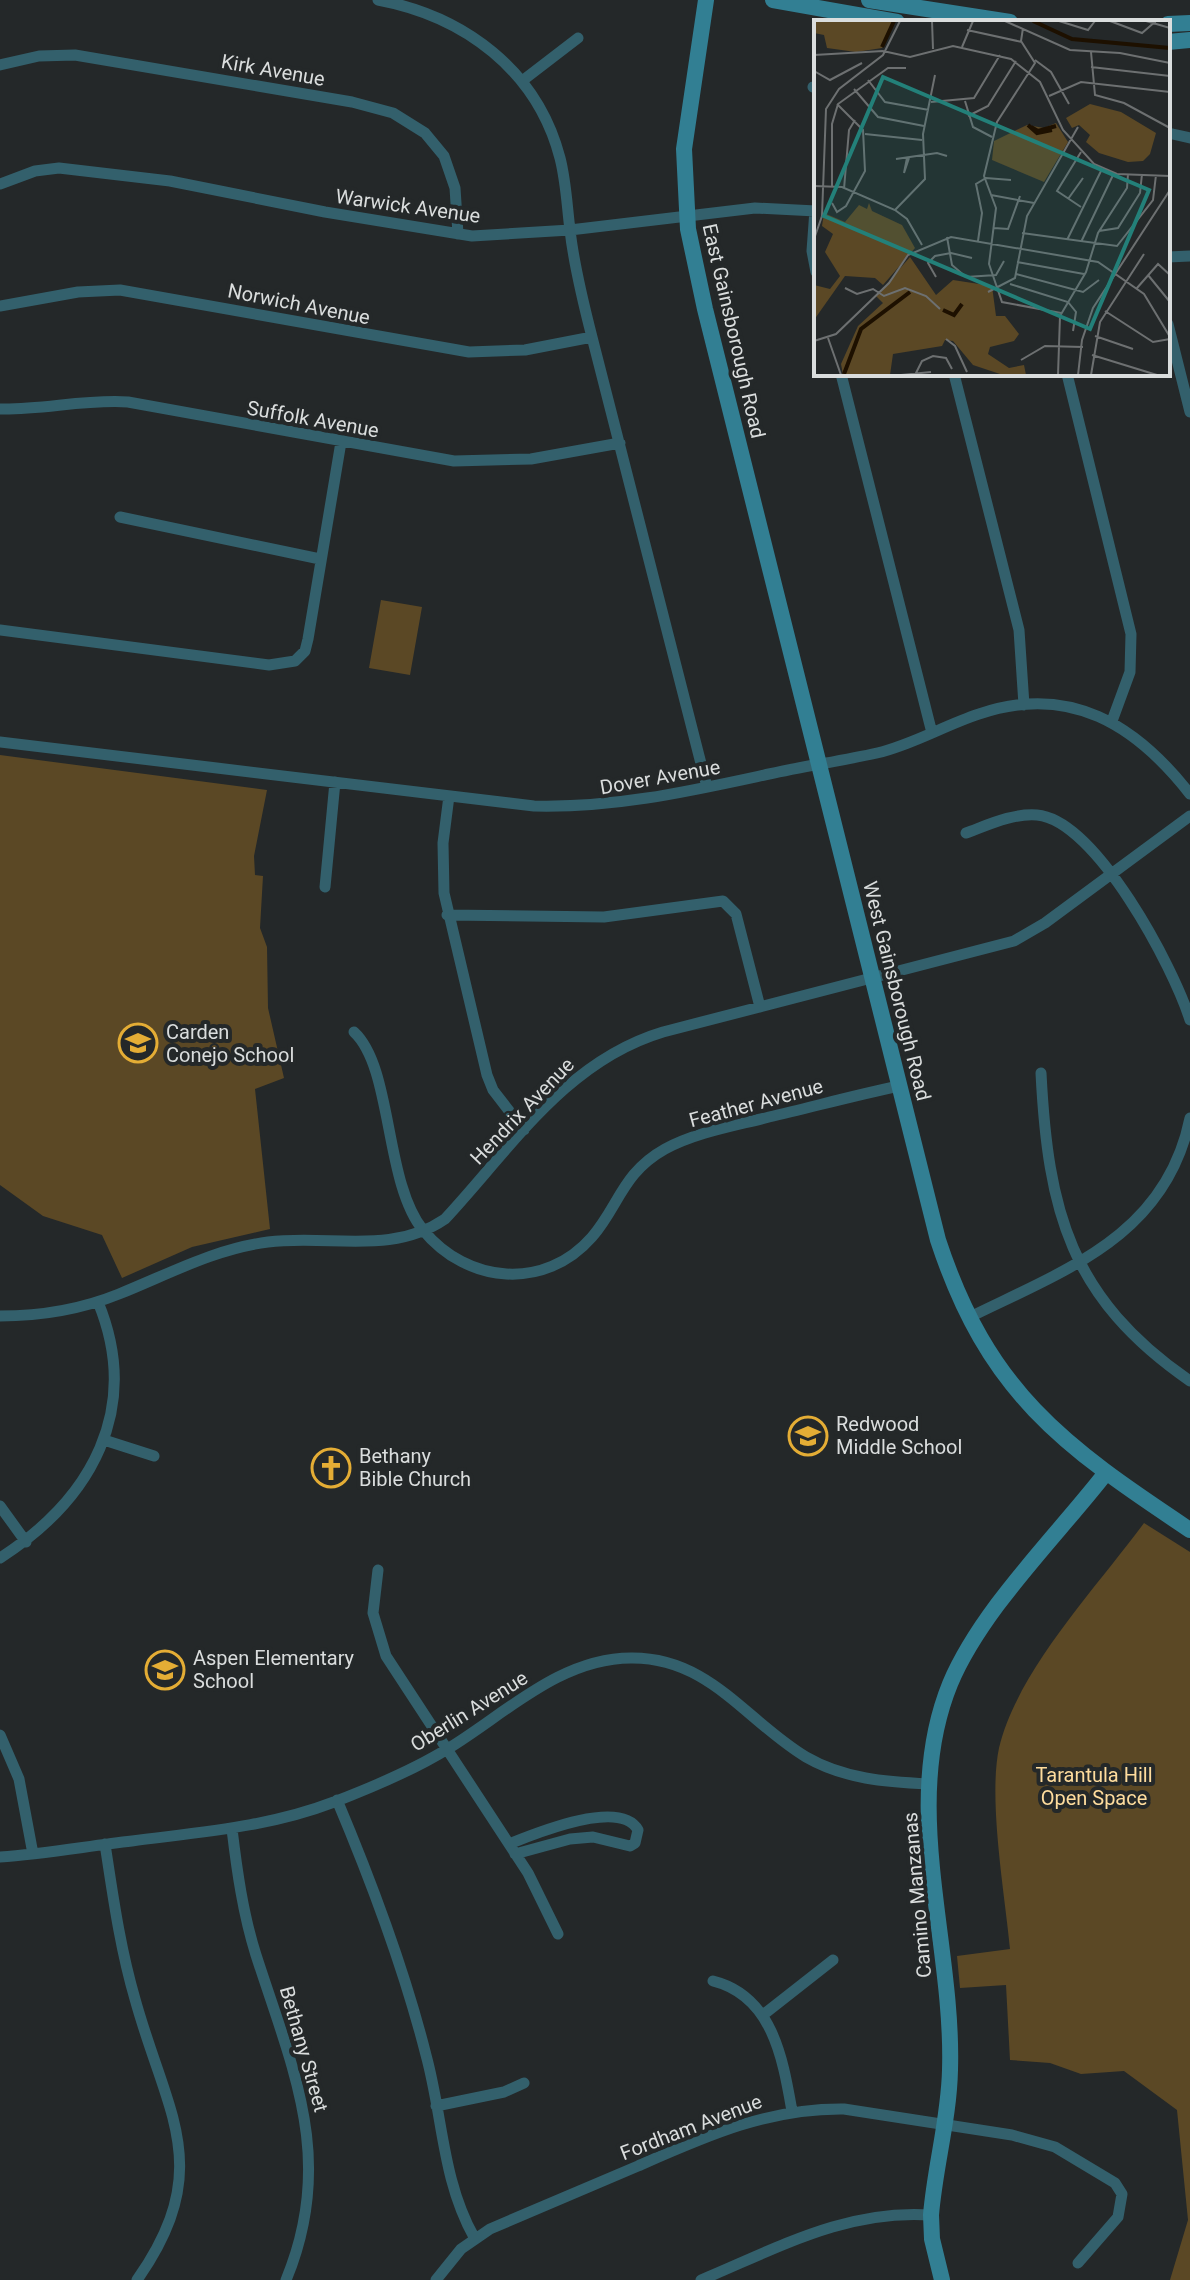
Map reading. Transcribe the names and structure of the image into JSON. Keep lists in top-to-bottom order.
{
  "streets": {
    "street": [
      "Kirk Avenue",
      "Warwick Avenue",
      "Norwich Avenue",
      "East Gainsborough Road",
      "Suffolk Avenue",
      "Dover Avenue",
      "West Gainsborough Road",
      "Feather Avenue",
      "Hendrix Avenue",
      "Oberlin Avenue",
      "Camino Manzanas",
      "Bethany Street",
      "Fordham Avenue"
    ]
  },
  "crossings": [
    ["Kirk Avenue", "Warwick Avenue"],
    ["Warwick Avenue", "East Gainsborough Road"],
    ["East Gainsborough Road", "West Gainsborough Road"],
    ["Dover Avenue", "West Gainsborough Road"],
    ["West Gainsborough Road", "Feather Avenue"],
    ["West Gainsborough Road", "Hendrix Avenue"],
    ["West Gainsborough Road", "Camino Manzanas"],
    ["Feather Avenue", "Hendrix Avenue"],
    ["Oberlin Avenue", "Camino Manzanas"],
    ["Oberlin Avenue", "Bethany Street"],
    ["Camino Manzanas", "Fordham Avenue"]
  ],
  "parks": ["Tarantula Hill Open Space"],
  "places": {
    "school or university": ["Carden Conejo School", "Redwood Middle School", "Aspen Elementary School"],
    "church": ["Bethany Bible Church"]
  }
}
